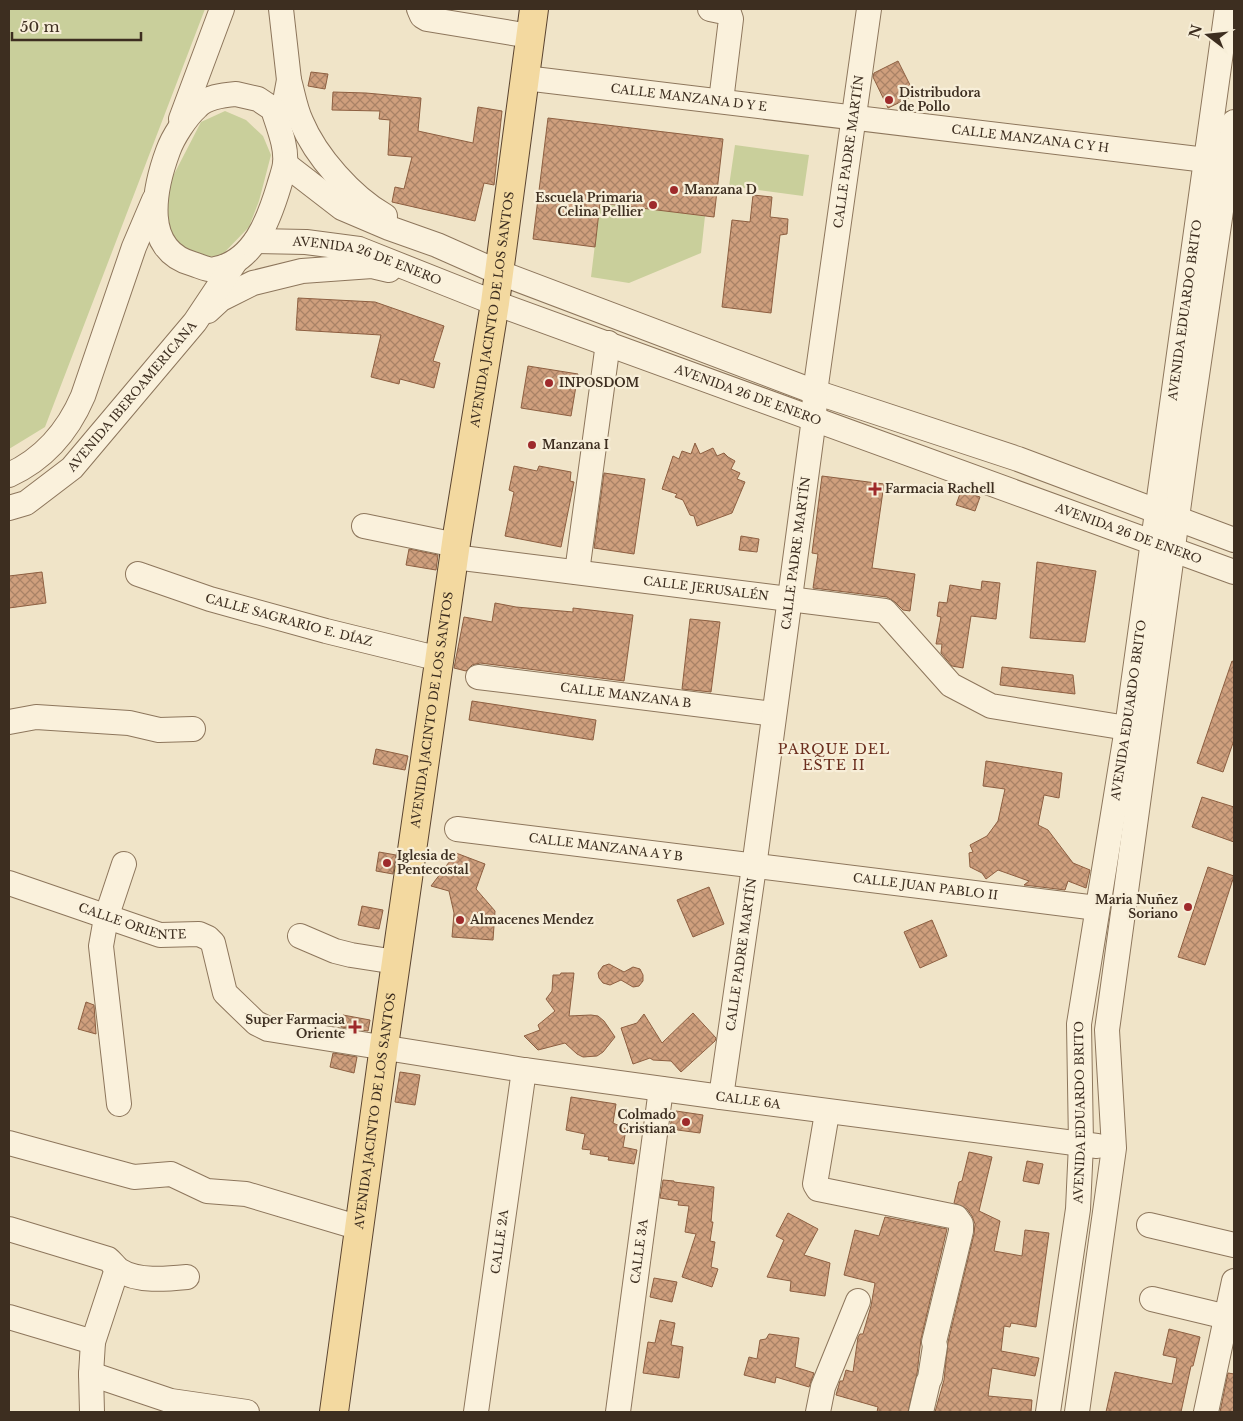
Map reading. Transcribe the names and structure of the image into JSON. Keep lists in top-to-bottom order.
{
  "streets": {
    "main road": ["AVENIDA JACINTO DE LOS SANTOS"],
    "street": [
      "CALLE MANZANA D Y E",
      "CALLE MANZANA C Y H",
      "CALLE PADRE MARTÍN",
      "AVENIDA 26 DE ENERO",
      "AVENIDA EDUARDO BRITO",
      "AVENIDA IBEROAMERICANA",
      "CALLE JERUSALÉN",
      "CALLE SAGRARIO E. DÍAZ",
      "CALLE MANZANA B",
      "CALLE MANZANA A Y B",
      "CALLE JUAN PABLO II",
      "CALLE ORIENTE",
      "CALLE 6A",
      "CALLE 2A",
      "CALLE 3A"
    ]
  },
  "crossings": [
    ["CALLE MANZANA D Y E", "CALLE MANZANA C Y H"],
    ["CALLE MANZANA D Y E", "CALLE PADRE MARTÍN"],
    ["CALLE MANZANA D Y E", "AVENIDA JACINTO DE LOS SANTOS"],
    ["CALLE MANZANA C Y H", "CALLE PADRE MARTÍN"],
    ["CALLE MANZANA C Y H", "AVENIDA EDUARDO BRITO"],
    ["CALLE PADRE MARTÍN", "AVENIDA 26 DE ENERO"],
    ["CALLE PADRE MARTÍN", "CALLE JERUSALÉN"],
    ["CALLE PADRE MARTÍN", "CALLE MANZANA B"],
    ["CALLE PADRE MARTÍN", "CALLE MANZANA A Y B"],
    ["CALLE PADRE MARTÍN", "CALLE JUAN PABLO II"],
    ["CALLE PADRE MARTÍN", "CALLE 6A"],
    ["AVENIDA 26 DE ENERO", "AVENIDA EDUARDO BRITO"],
    ["AVENIDA 26 DE ENERO", "AVENIDA JACINTO DE LOS SANTOS"],
    ["AVENIDA 26 DE ENERO", "AVENIDA IBEROAMERICANA"],
    ["AVENIDA EDUARDO BRITO", "CALLE JERUSALÉN"],
    ["AVENIDA EDUARDO BRITO", "CALLE JUAN PABLO II"],
    ["AVENIDA EDUARDO BRITO", "CALLE 6A"],
    ["AVENIDA JACINTO DE LOS SANTOS", "CALLE JERUSALÉN"],
    ["AVENIDA JACINTO DE LOS SANTOS", "CALLE SAGRARIO E. DÍAZ"],
    ["AVENIDA JACINTO DE LOS SANTOS", "CALLE ORIENTE"],
    ["AVENIDA JACINTO DE LOS SANTOS", "CALLE 6A"],
    ["CALLE MANZANA A Y B", "CALLE JUAN PABLO II"],
    ["CALLE ORIENTE", "CALLE 6A"],
    ["CALLE 6A", "CALLE 2A"],
    ["CALLE 6A", "CALLE 3A"]
  ],
  "districts": ["PARQUE DEL ESTE II"],
  "places": {
    "other": [
      "Distribudora de Pollo",
      "Manzana D",
      "Escuela Primaria Celina Pellier",
      "INPOSDOM",
      "Manzana I",
      "Iglesia de Pentecostal",
      "Maria Nuñez Soriano",
      "Almacenes Mendez",
      "Colmado Cristiana"
    ],
    "health": ["Farmacia Rachell", "Super Farmacia Oriente"]
  },
  "scale_bar": "50 m",
  "north": "left"
}
